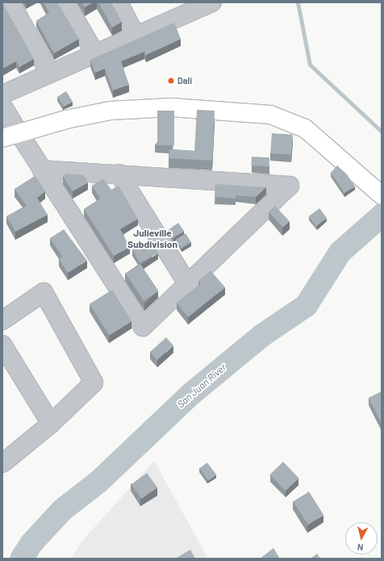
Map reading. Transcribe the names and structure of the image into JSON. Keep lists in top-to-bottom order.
{
  "districts": ["Julieville Subdivision"],
  "water": ["San Juan River"],
  "places": ["Dali"],
  "north": "bottom"
}
